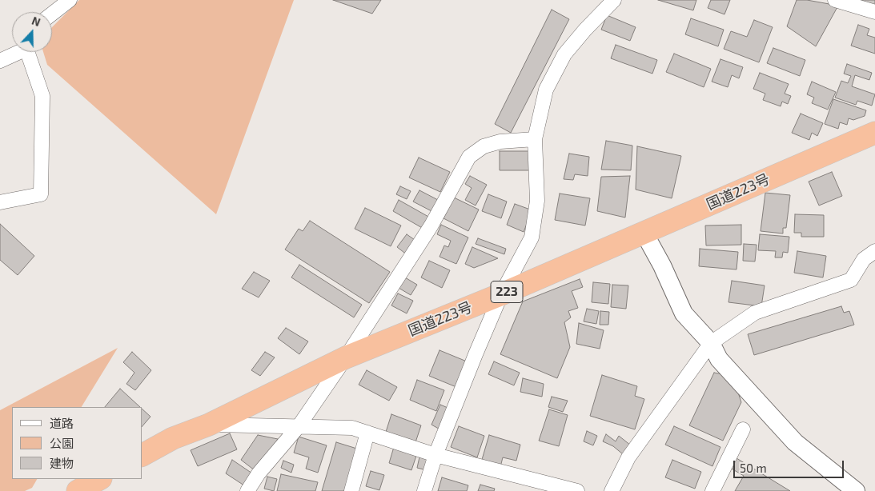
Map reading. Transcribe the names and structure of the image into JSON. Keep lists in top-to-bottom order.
{
  "streets": {
    "highway": ["国道223号", "223"]
  },
  "legend": ["道路", "公園", "建物"],
  "scale_bar": "50 m",
  "north": "top"
}
